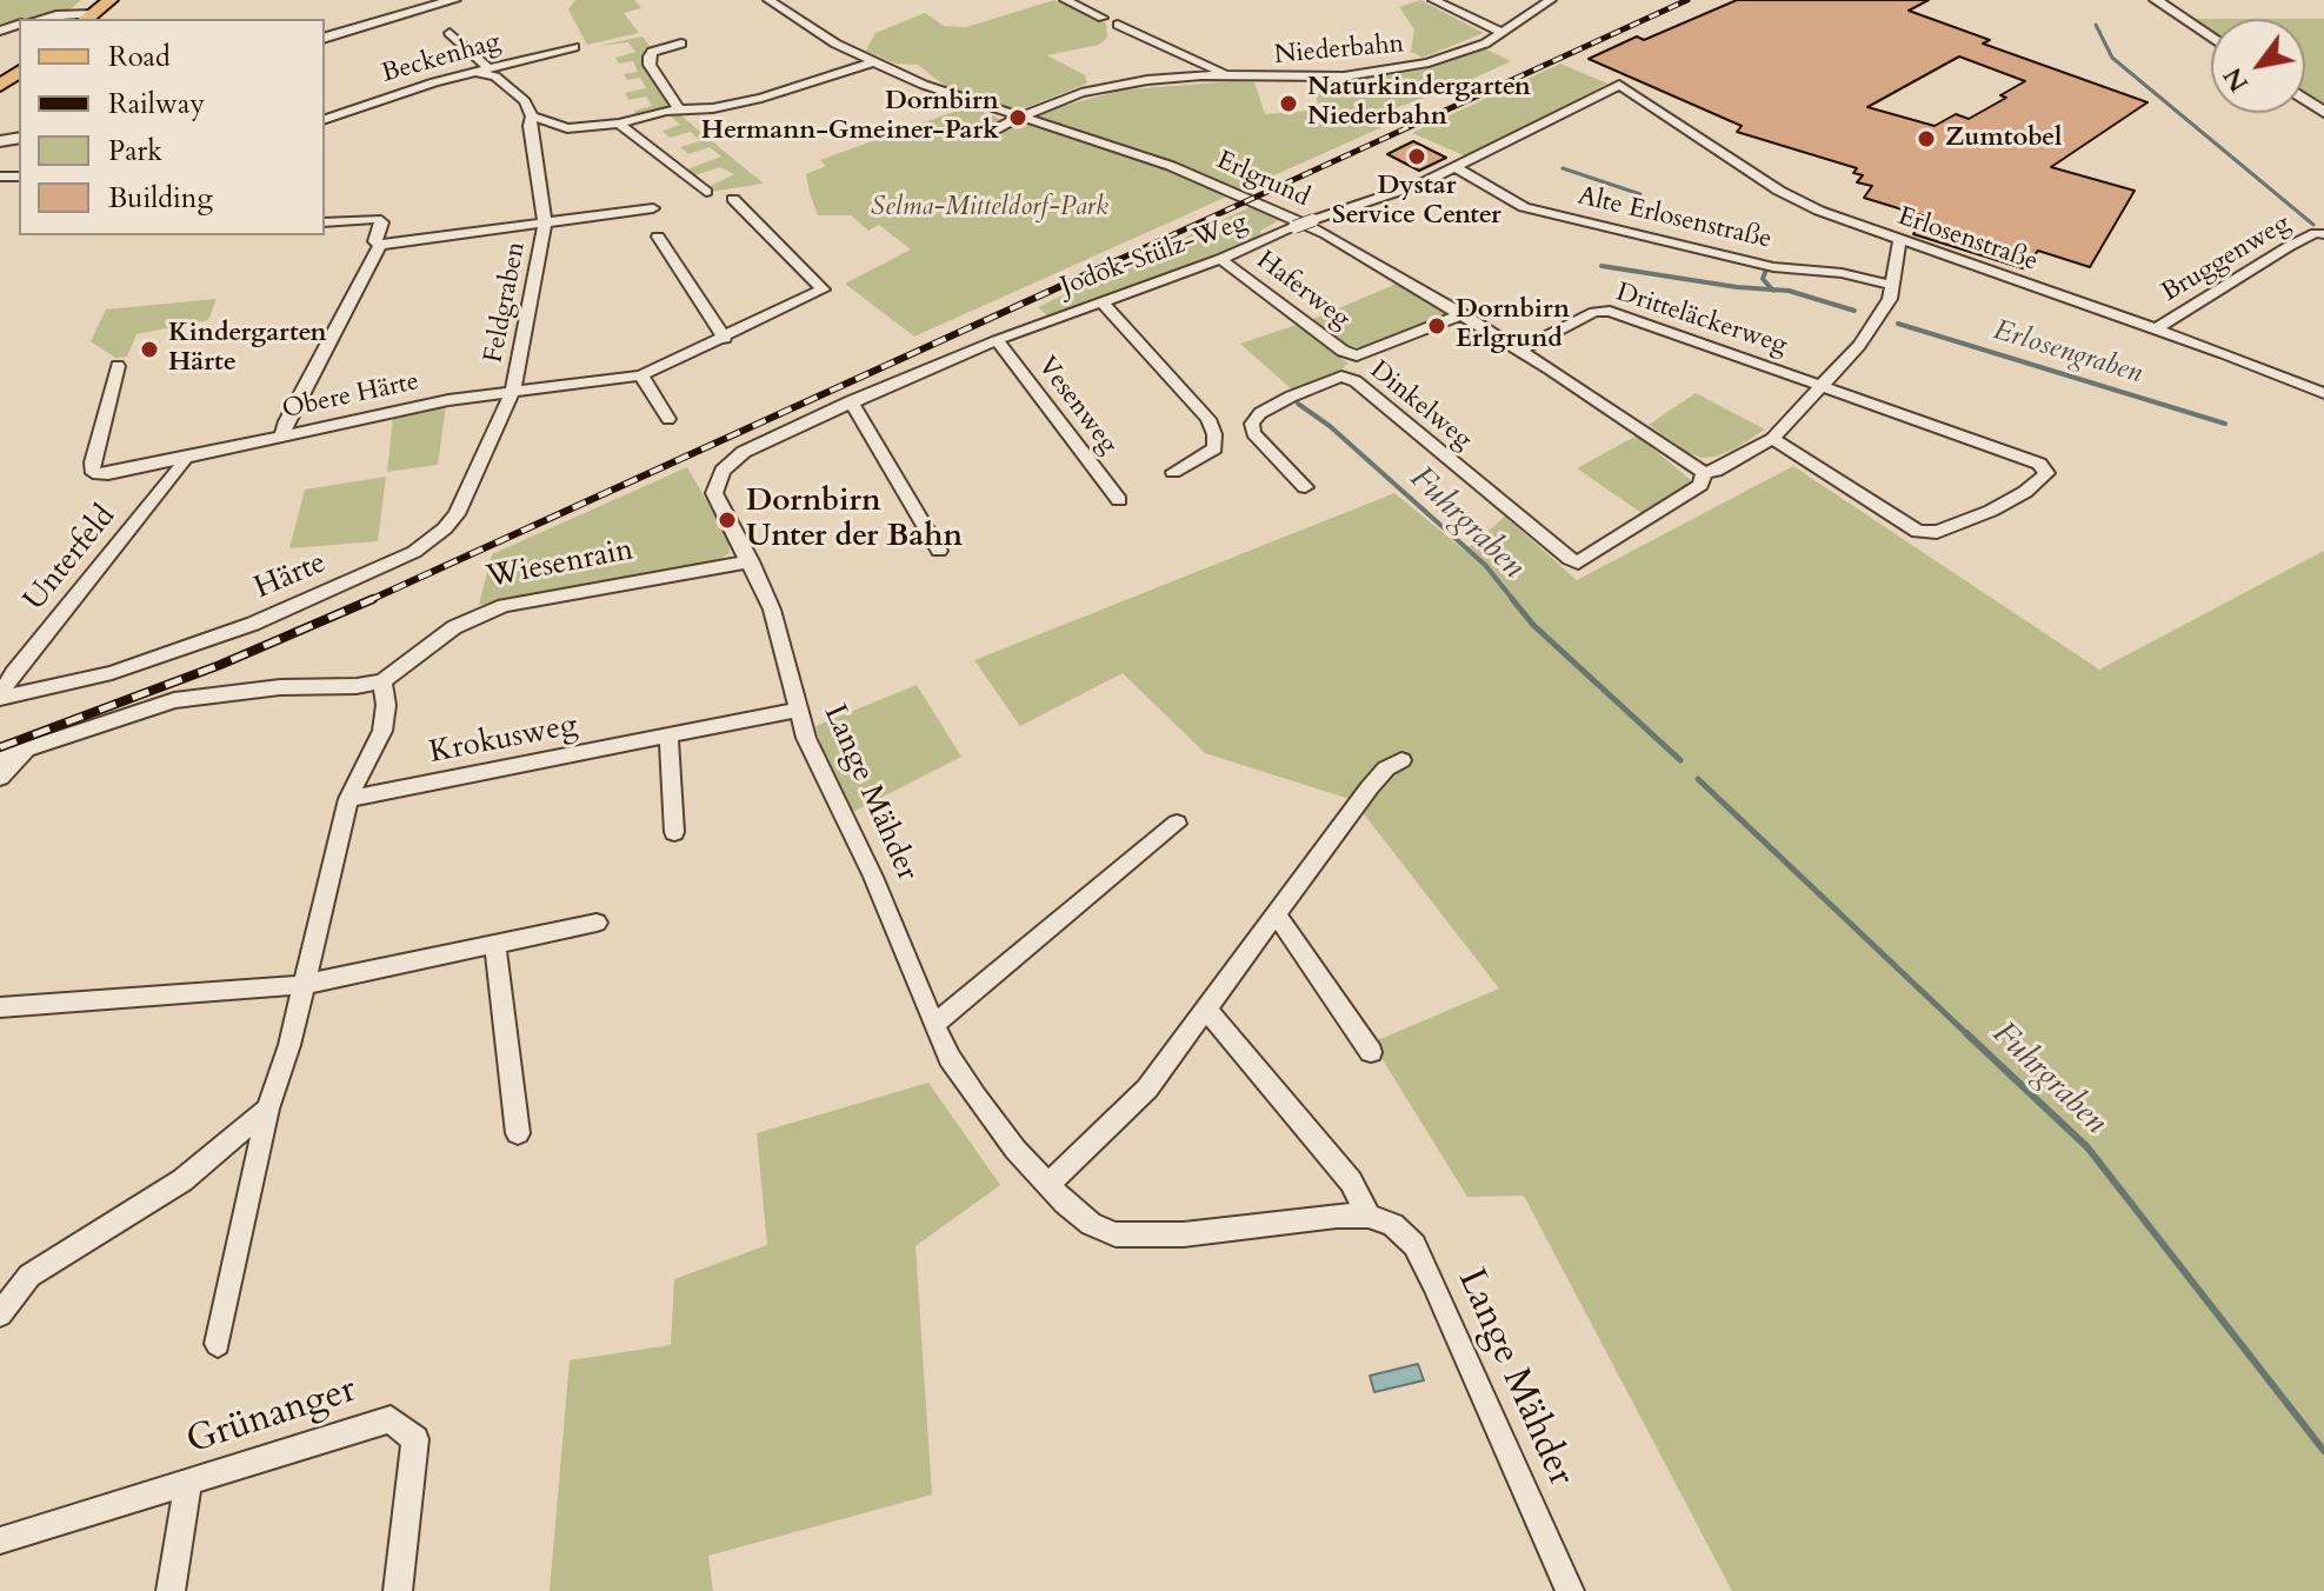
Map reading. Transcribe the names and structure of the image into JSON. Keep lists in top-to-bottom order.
{
  "streets": {
    "street": [
      "Niederbahn",
      "Beckenhag",
      "Erlgrund",
      "Alte Erlosenstraße",
      "Erlosenstraße",
      "Jodok-Stülz-Weg",
      "Bruggenweg",
      "Haferweg",
      "Feldgraben",
      "Dritteläckerweg",
      "Obere Härte",
      "Vesenweg",
      "Dinkelweg",
      "Unterfeld",
      "Wiesenrain",
      "Härte",
      "Krokusweg",
      "Lange Mähder",
      "Grünanger"
    ]
  },
  "crossings": [
    ["Niederbahn", "Erlgrund"],
    ["Erlgrund", "Haferweg"],
    ["Erlgrund", "Dritteläckerweg"],
    ["Erlgrund", "Dinkelweg"],
    ["Alte Erlosenstraße", "Jodok-Stülz-Weg"],
    ["Erlosenstraße", "Jodok-Stülz-Weg"],
    ["Erlosenstraße", "Bruggenweg"],
    ["Jodok-Stülz-Weg", "Haferweg"],
    ["Jodok-Stülz-Weg", "Vesenweg"],
    ["Jodok-Stülz-Weg", "Lange Mähder"],
    ["Feldgraben", "Obere Härte"],
    ["Feldgraben", "Härte"],
    ["Obere Härte", "Unterfeld"],
    ["Obere Härte", "Härte"],
    ["Unterfeld", "Härte"],
    ["Wiesenrain", "Lange Mähder"],
    ["Krokusweg", "Lange Mähder"]
  ],
  "water": ["Erlosengraben", "Fuhrgraben"],
  "parks": ["Selma-Mitteldorf-Park"],
  "places": [
    "Naturkindergarten Niederbahn",
    "Dornbirn Hermann-Gmeiner-Park",
    "Zumtobel",
    "Dystar Service Center",
    "Dornbirn Erlgrund",
    "Kindergarten Härte",
    "Dornbirn Unter der Bahn"
  ],
  "legend": [
    "Road",
    "Railway",
    "Park",
    "Building"
  ],
  "north": "bottom left"
}
